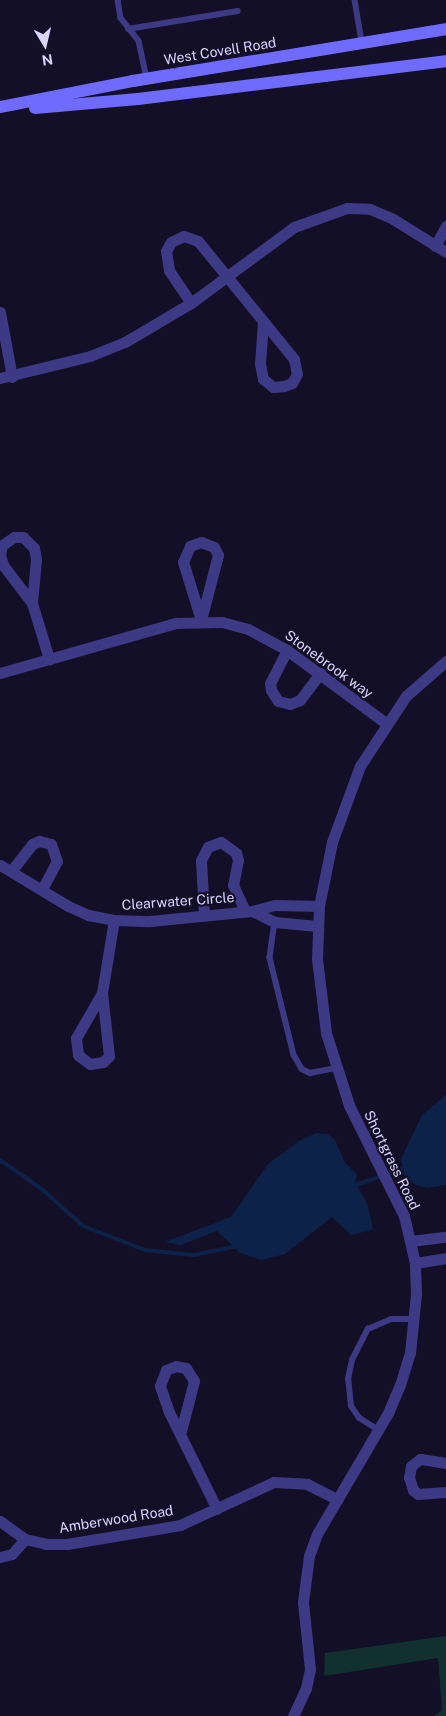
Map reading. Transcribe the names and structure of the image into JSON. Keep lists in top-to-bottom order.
{
  "streets": {
    "street": [
      "West Covell Road",
      "Stonebrook way",
      "Clearwater Circle",
      "Shortgrass Road",
      "Amberwood Road"
    ]
  },
  "crossings": [
    ["Stonebrook way", "Shortgrass Road"],
    ["Clearwater Circle", "Shortgrass Road"],
    ["Shortgrass Road", "Amberwood Road"]
  ],
  "north": "bottom"
}
